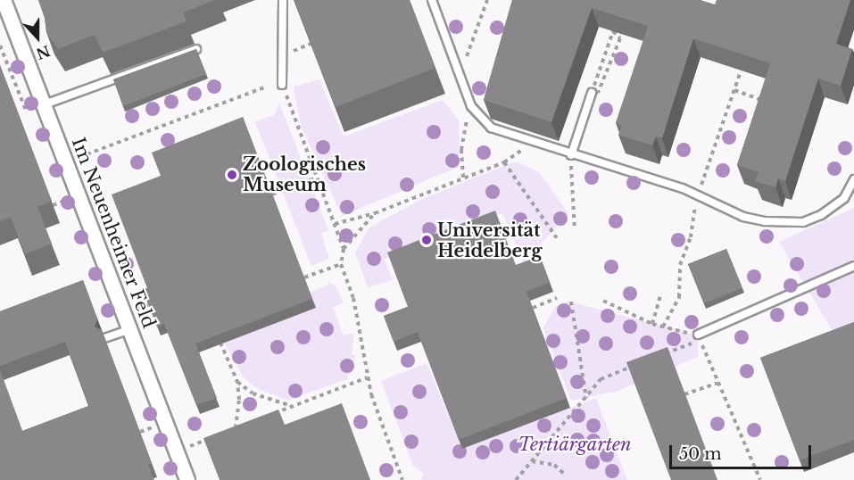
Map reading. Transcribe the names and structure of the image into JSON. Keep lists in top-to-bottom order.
{
  "streets": {
    "street": ["Im Neuenheimer Feld"]
  },
  "parks": ["Tertiärgarten"],
  "places": ["Zoologisches Museum", "Universität Heidelberg"],
  "scale_bar": "50 m",
  "north": "bottom"
}
